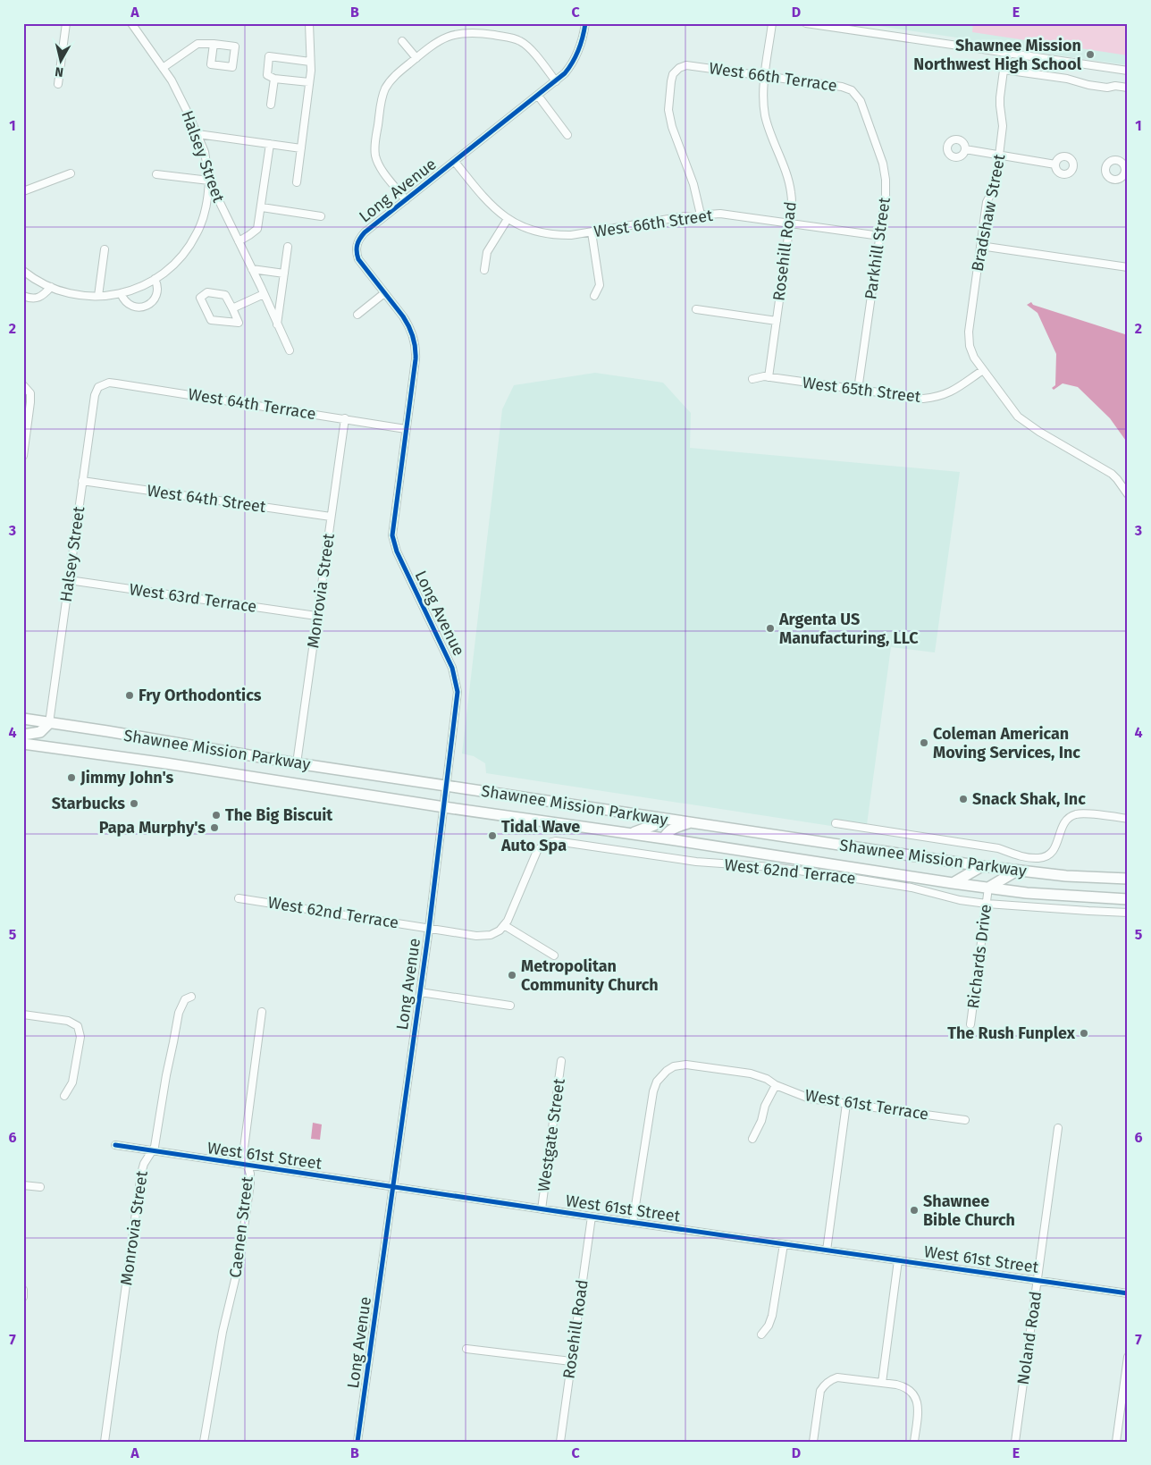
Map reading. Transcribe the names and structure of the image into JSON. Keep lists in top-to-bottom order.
{
  "streets": {
    "highway": ["Shawnee Mission Parkway"],
    "street": [
      "West 66th Terrace",
      "Halsey Street",
      "Long Avenue",
      "Bradshaw Street",
      "West 66th Street",
      "Parkhill Street",
      "Rosehill Road",
      "West 65th Street",
      "West 64th Terrace",
      "West 64th Street",
      "Monrovia Street",
      "West 63rd Terrace",
      "West 62nd Terrace",
      "Richards Drive",
      "West 61st Terrace",
      "Westgate Street",
      "West 61st Street",
      "Caenen Street",
      "Noland Road"
    ]
  },
  "crossings": [
    ["West 66th Terrace", "West 66th Street"],
    ["West 66th Terrace", "Parkhill Street"],
    ["West 66th Terrace", "Rosehill Road"],
    ["Halsey Street", "West 64th Terrace"],
    ["Halsey Street", "West 64th Street"],
    ["Halsey Street", "West 63rd Terrace"],
    ["Halsey Street", "Shawnee Mission Parkway"],
    ["Long Avenue", "West 66th Street"],
    ["Long Avenue", "West 64th Terrace"],
    ["Long Avenue", "Shawnee Mission Parkway"],
    ["Long Avenue", "West 62nd Terrace"],
    ["Long Avenue", "West 61st Street"],
    ["Bradshaw Street", "West 65th Street"],
    ["West 66th Street", "Parkhill Street"],
    ["West 66th Street", "Rosehill Road"],
    ["Parkhill Street", "West 65th Street"],
    ["Rosehill Road", "West 65th Street"],
    ["Rosehill Road", "West 61st Street"],
    ["West 64th Terrace", "Monrovia Street"],
    ["West 64th Street", "Monrovia Street"],
    ["Monrovia Street", "West 63rd Terrace"],
    ["Monrovia Street", "Shawnee Mission Parkway"],
    ["Monrovia Street", "West 61st Street"],
    ["Shawnee Mission Parkway", "Richards Drive"],
    ["West 62nd Terrace", "Richards Drive"],
    ["West 61st Terrace", "West 61st Street"],
    ["Westgate Street", "West 61st Street"],
    ["West 61st Street", "Caenen Street"],
    ["West 61st Street", "Noland Road"]
  ],
  "places": [
    "Shawnee Mission Northwest High School",
    "Argenta US Manufacturing, LLC",
    "Fry Orthodontics",
    "Coleman American Moving Services, Inc",
    "Jimmy John's",
    "Snack Shak, Inc",
    "Starbucks",
    "The Big Biscuit",
    "Papa Murphy's",
    "Tidal Wave Auto Spa",
    "Metropolitan Community Church",
    "The Rush Funplex",
    "Shawnee Bible Church"
  ],
  "north": "bottom",
  "grid": {
    "columns": [
      "A",
      "B",
      "C",
      "D",
      "E"
    ],
    "rows": [
      "1",
      "2",
      "3",
      "4",
      "5",
      "6",
      "7"
    ]
  }
}
